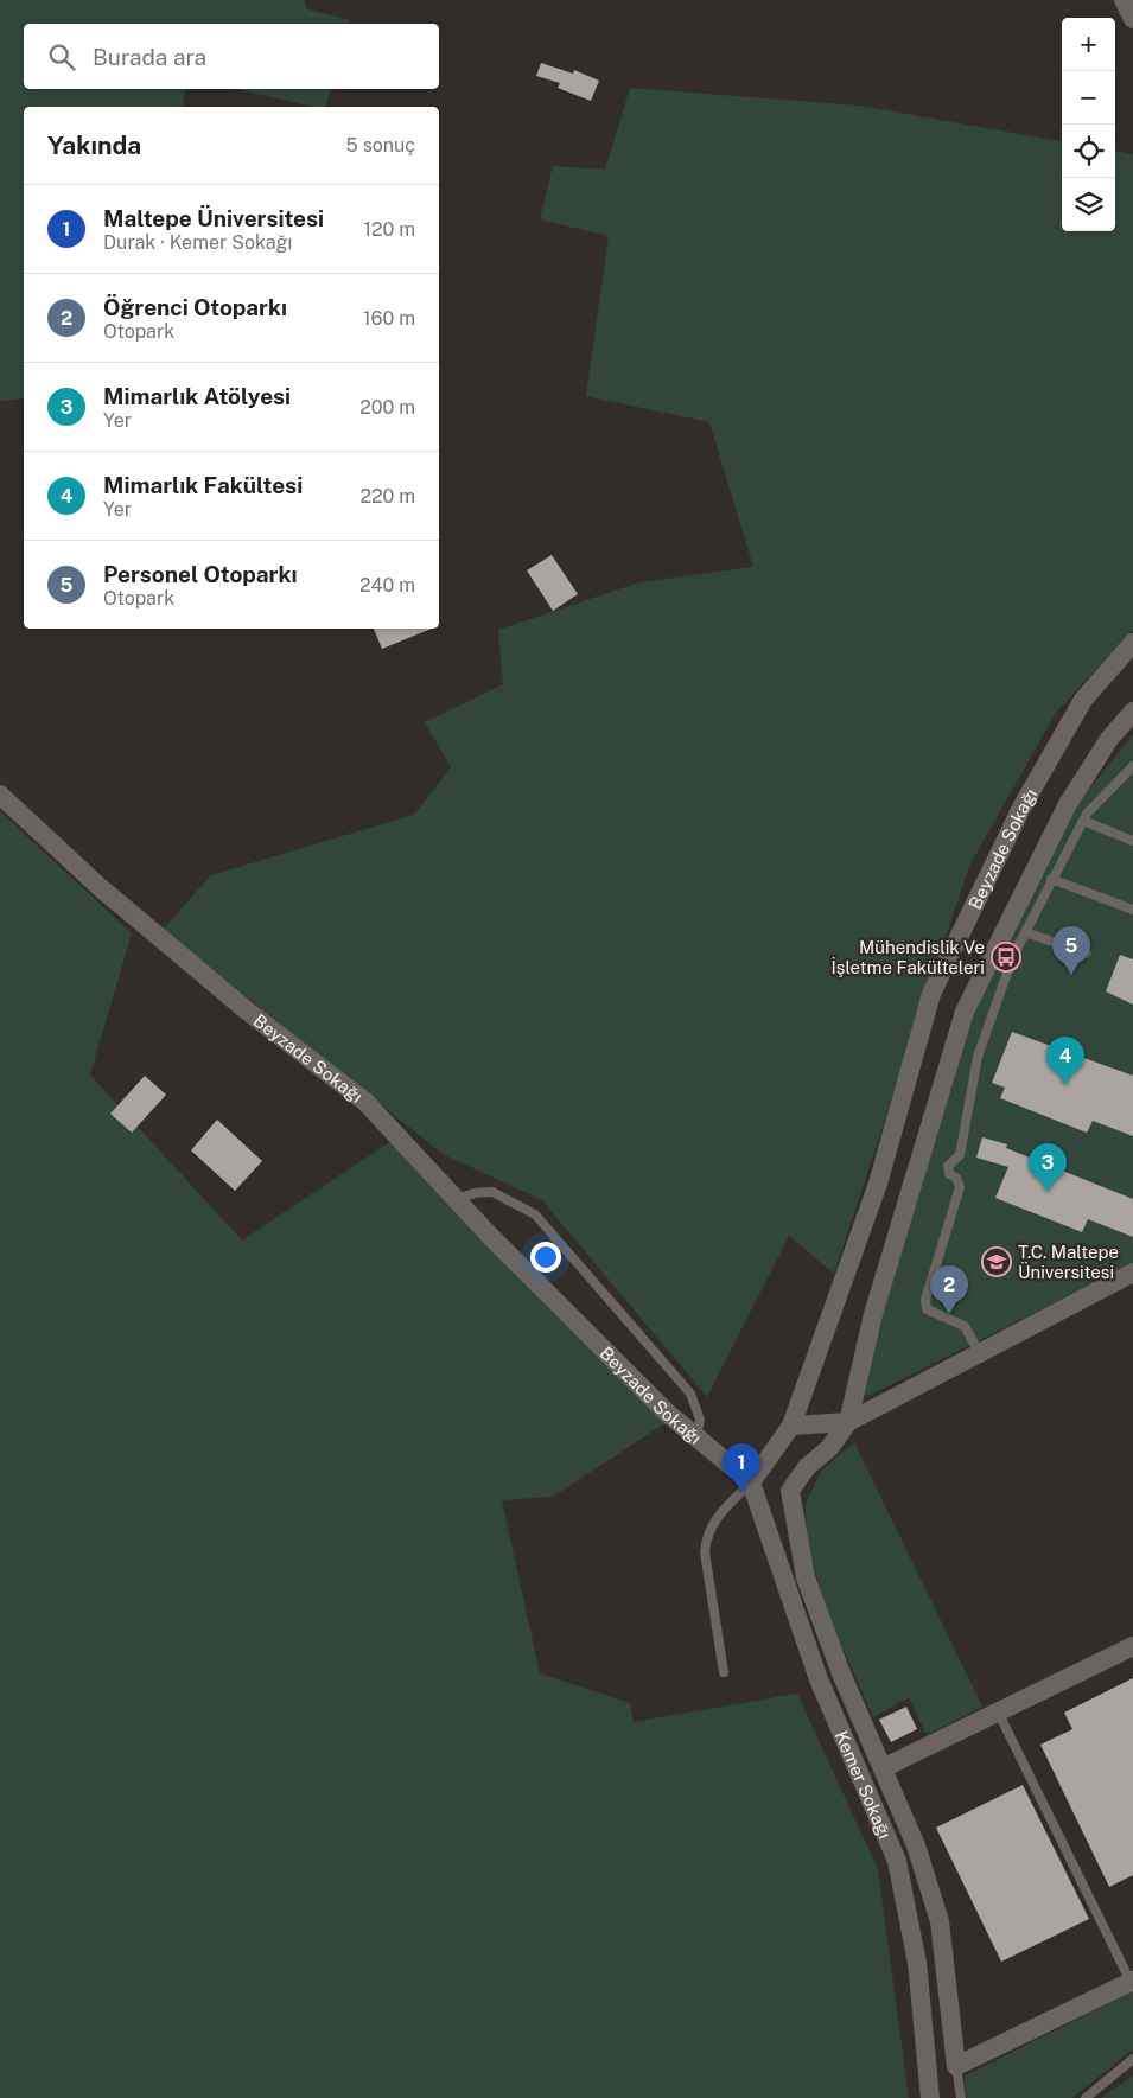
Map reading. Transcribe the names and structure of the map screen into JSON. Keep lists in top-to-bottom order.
{
  "streets": {
    "street": ["Beyzade Sokağı", "Kemer Sokağı"]
  },
  "crossings": [
    ["Beyzade Sokağı", "Kemer Sokağı"]
  ],
  "places": {
    "bus stop": ["Mühendislik Ve İşletme Fakülteleri"],
    "school or university": ["T.C. Maltepe Üniversitesi"]
  },
  "page": {
    "map_buttons": ["+", "−"],
    "search": "Burada ara",
    "heading": ["Yakında", "5 sonuç"],
    "list": [
      {
        "mark": "1",
        "name": "Maltepe Üniversitesi",
        "note": "Durak · Kemer Sokağı",
        "value": "120 m"
      },
      {
        "mark": "2",
        "name": "Öğrenci Otoparkı",
        "note": "Otopark",
        "value": "160 m"
      },
      {
        "mark": "3",
        "name": "Mimarlık Atölyesi",
        "note": "Yer",
        "value": "200 m"
      },
      {
        "mark": "4",
        "name": "Mimarlık Fakültesi",
        "note": "Yer",
        "value": "220 m"
      },
      {
        "mark": "5",
        "name": "Personel Otoparkı",
        "note": "Otopark",
        "value": "240 m"
      }
    ],
    "pins": [
      "5",
      "4",
      "3",
      "2",
      "1"
    ]
  }
}
